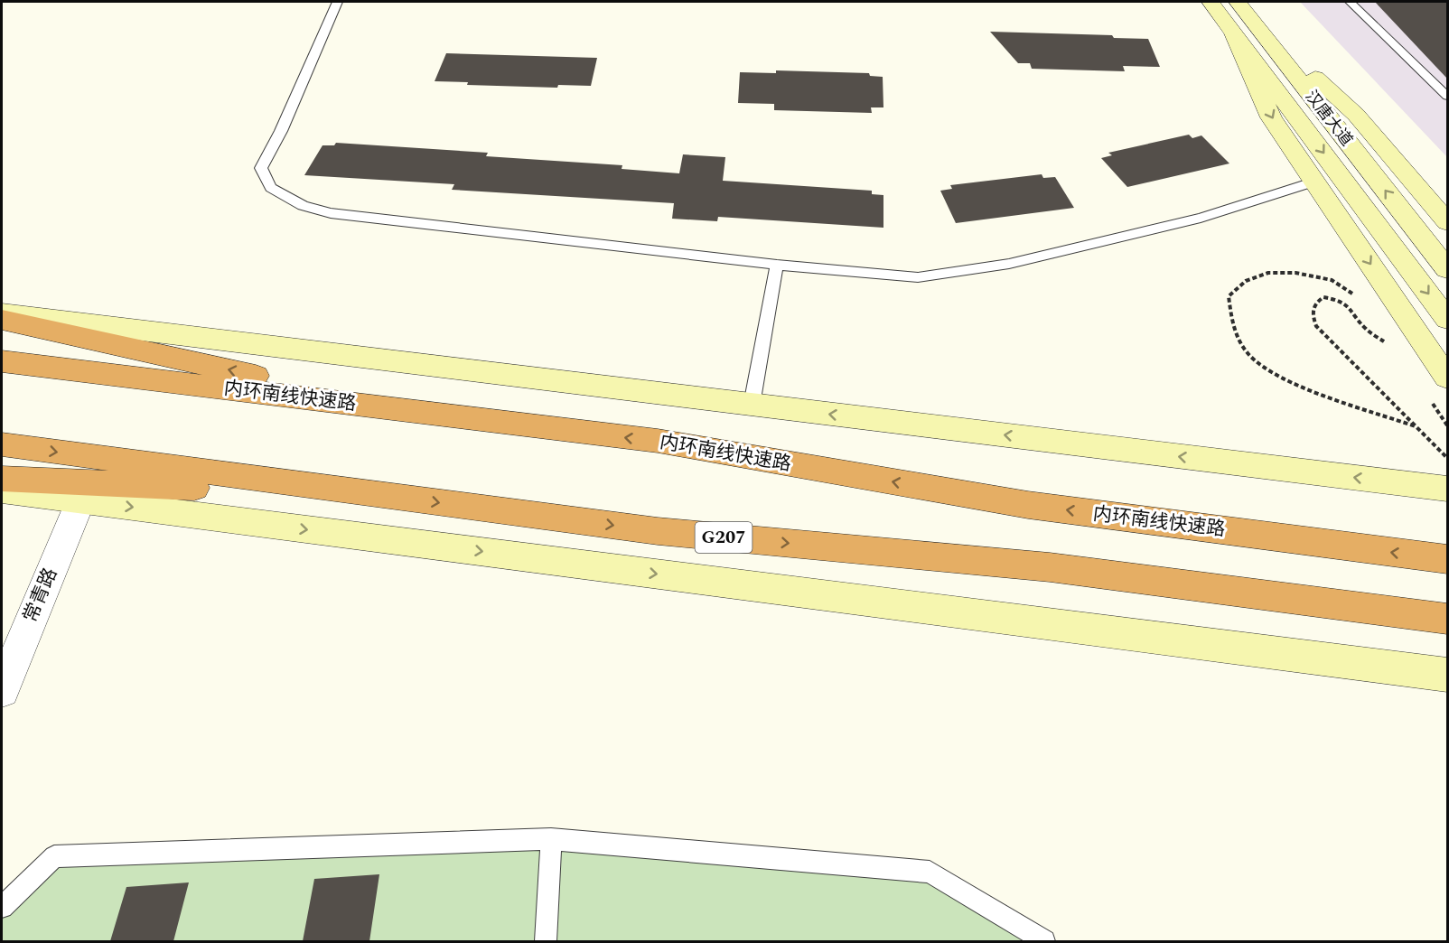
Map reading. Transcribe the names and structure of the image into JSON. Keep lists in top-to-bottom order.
{
  "streets": {
    "highway": ["内环南线快速路", "G207"],
    "main road": ["汉唐大道"],
    "street": ["常青路"]
  }
}
